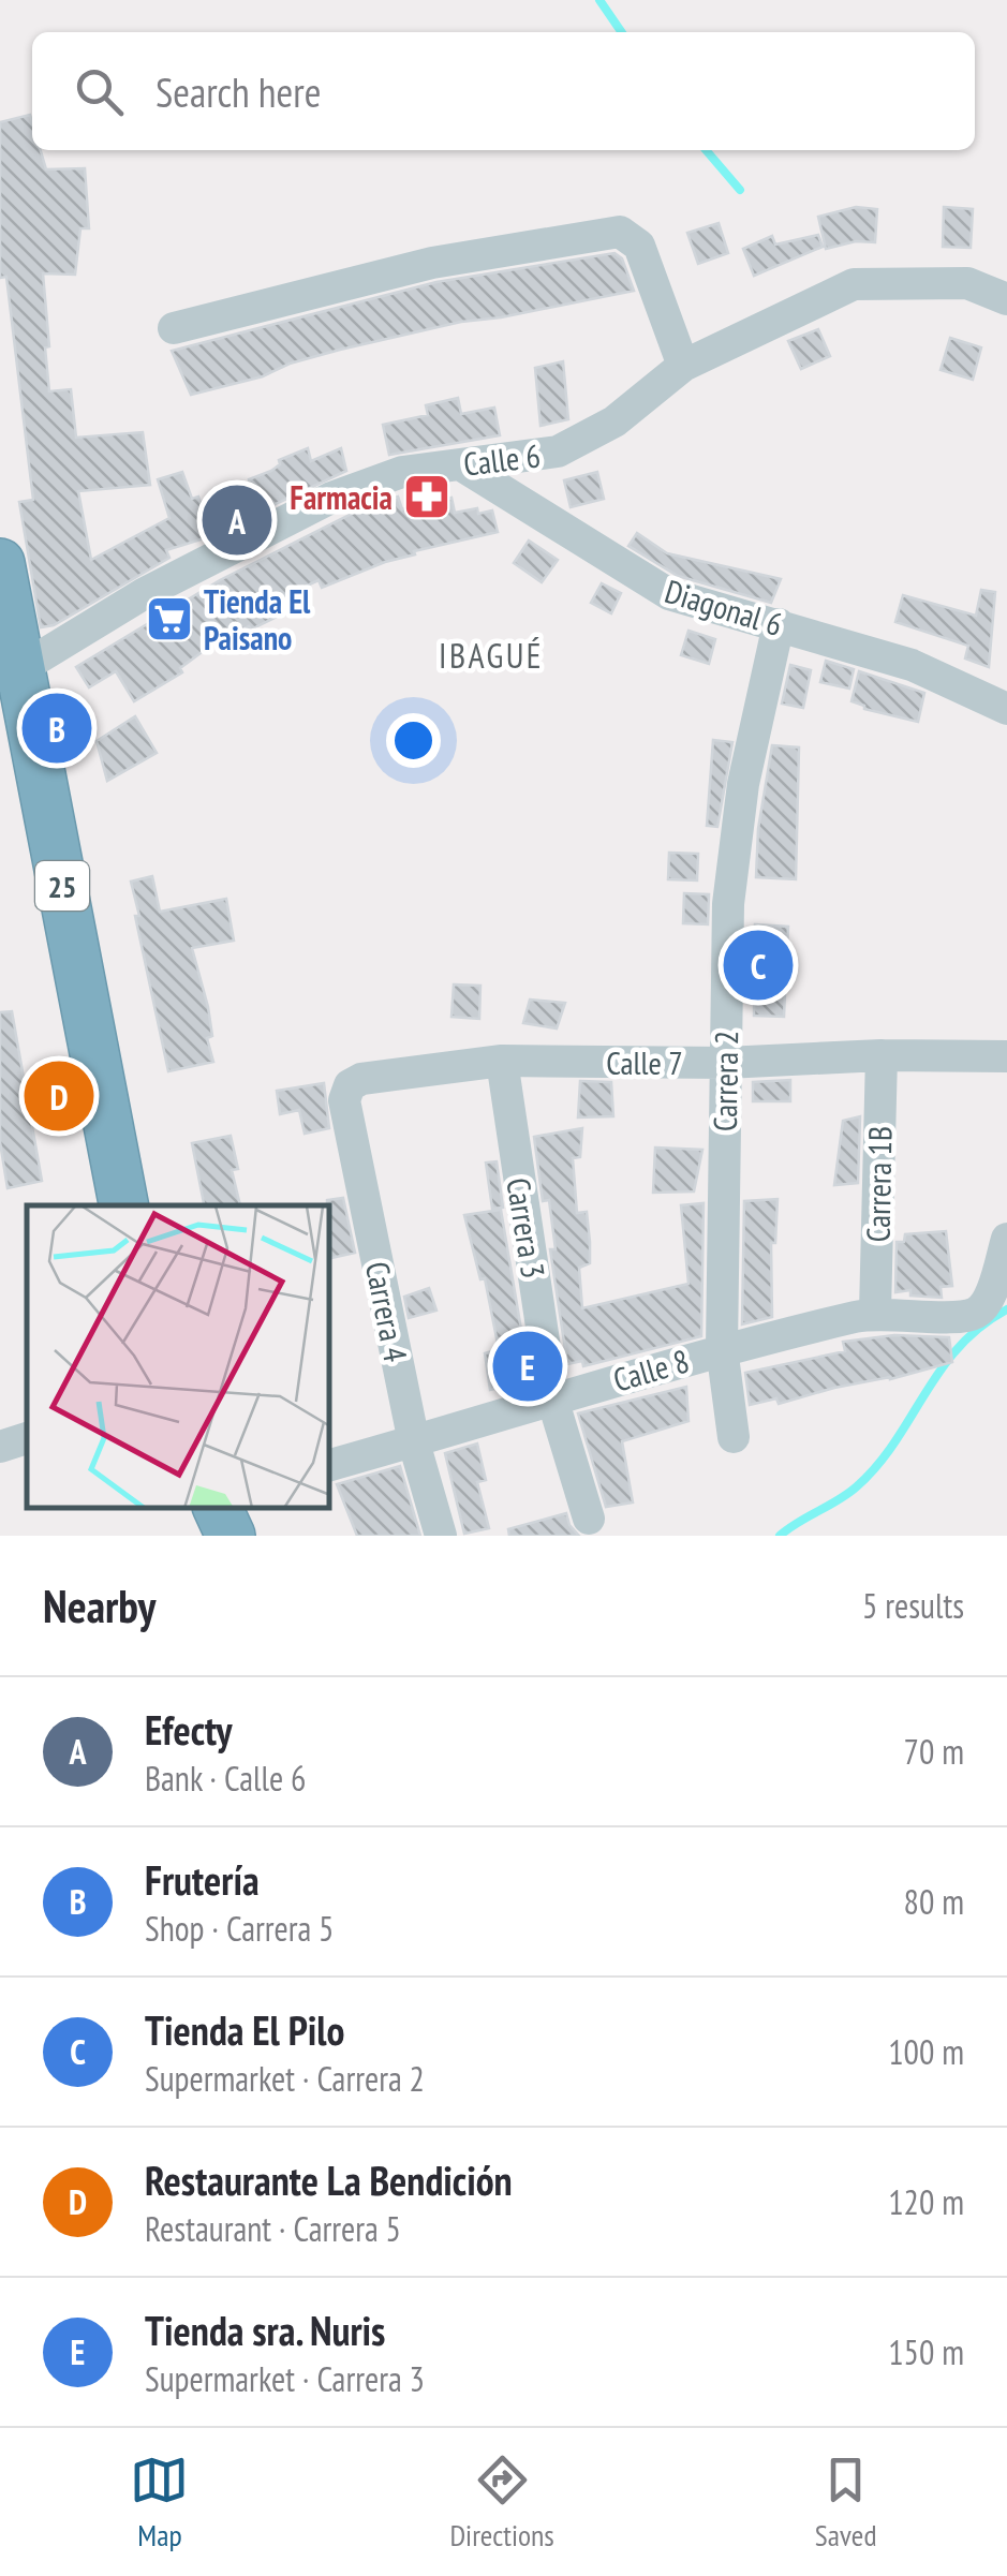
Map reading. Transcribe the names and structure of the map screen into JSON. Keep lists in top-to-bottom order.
{
  "streets": {
    "highway": ["25"],
    "street": [
      "Calle 6",
      "Diagonal 6",
      "Calle 7",
      "Carrera 2",
      "Carrera 1B",
      "Carrera 3",
      "Carrera 4",
      "Calle 8"
    ]
  },
  "crossings": [
    ["Calle 6", "Diagonal 6"],
    ["Calle 6", "25"],
    ["Diagonal 6", "Carrera 2"],
    ["Calle 7", "Carrera 2"],
    ["Calle 7", "Carrera 1B"],
    ["Calle 7", "Carrera 3"],
    ["Calle 7", "Carrera 4"],
    ["Carrera 2", "Calle 8"],
    ["Carrera 1B", "Calle 8"],
    ["Carrera 3", "Calle 8"],
    ["Carrera 4", "Calle 8"]
  ],
  "districts": ["IBAGUÉ"],
  "places": {
    "pharmacy": ["Farmacia"],
    "supermarket": ["Tienda El Paisano"]
  },
  "page": {
    "search": "Search here",
    "pins": [
      "A",
      "B",
      "C",
      "D",
      "E"
    ],
    "heading": ["Nearby", "5 results"],
    "list": [
      {
        "mark": "A",
        "name": "Efecty",
        "note": "Bank · Calle 6",
        "value": "70 m"
      },
      {
        "mark": "B",
        "name": "Frutería",
        "note": "Shop · Carrera 5",
        "value": "80 m"
      },
      {
        "mark": "C",
        "name": "Tienda El Pilo",
        "note": "Supermarket · Carrera 2",
        "value": "100 m"
      },
      {
        "mark": "D",
        "name": "Restaurante La Bendición",
        "note": "Restaurant · Carrera 5",
        "value": "120 m"
      },
      {
        "mark": "E",
        "name": "Tienda sra. Nuris",
        "note": "Supermarket · Carrera 3",
        "value": "150 m"
      }
    ],
    "nav": ["Map", "Directions", "Saved"]
  }
}
